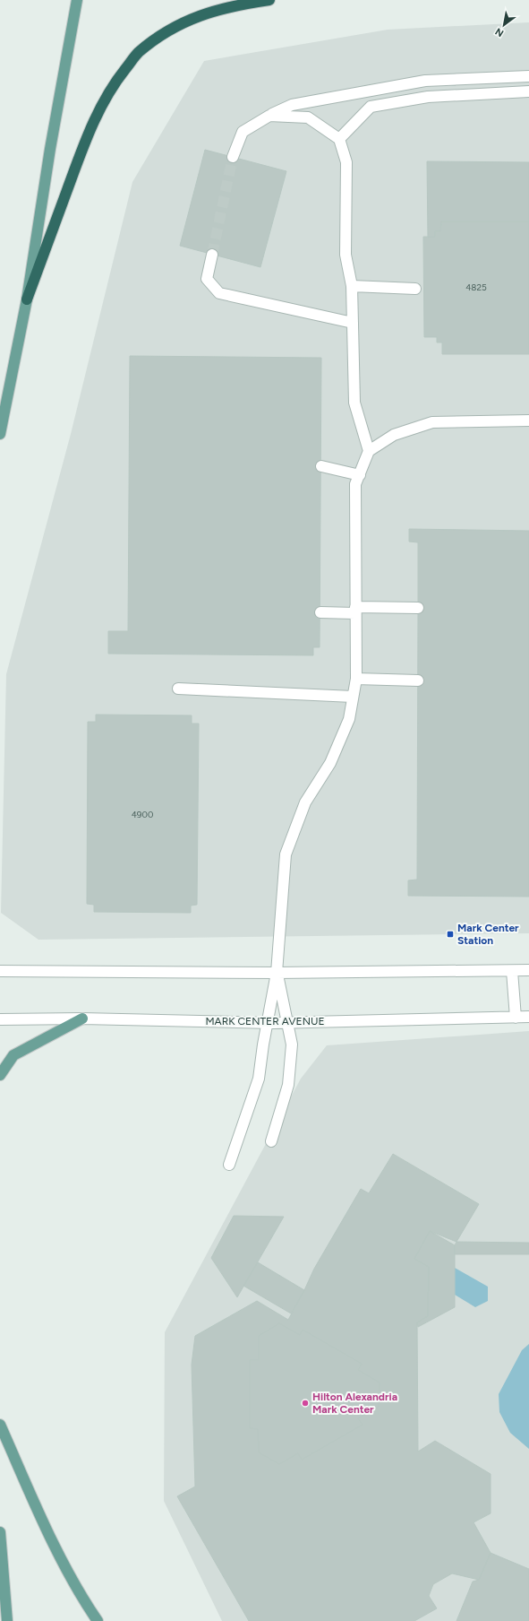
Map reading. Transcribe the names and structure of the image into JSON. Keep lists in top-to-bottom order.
{
  "streets": {
    "street": ["MARK CENTER AVENUE"]
  },
  "places": {
    "transit": ["Mark Center Station"],
    "other": ["Hilton Alexandria Mark Center"]
  },
  "house_numbers": ["4825", "4900"],
  "north": "bottom left"
}
